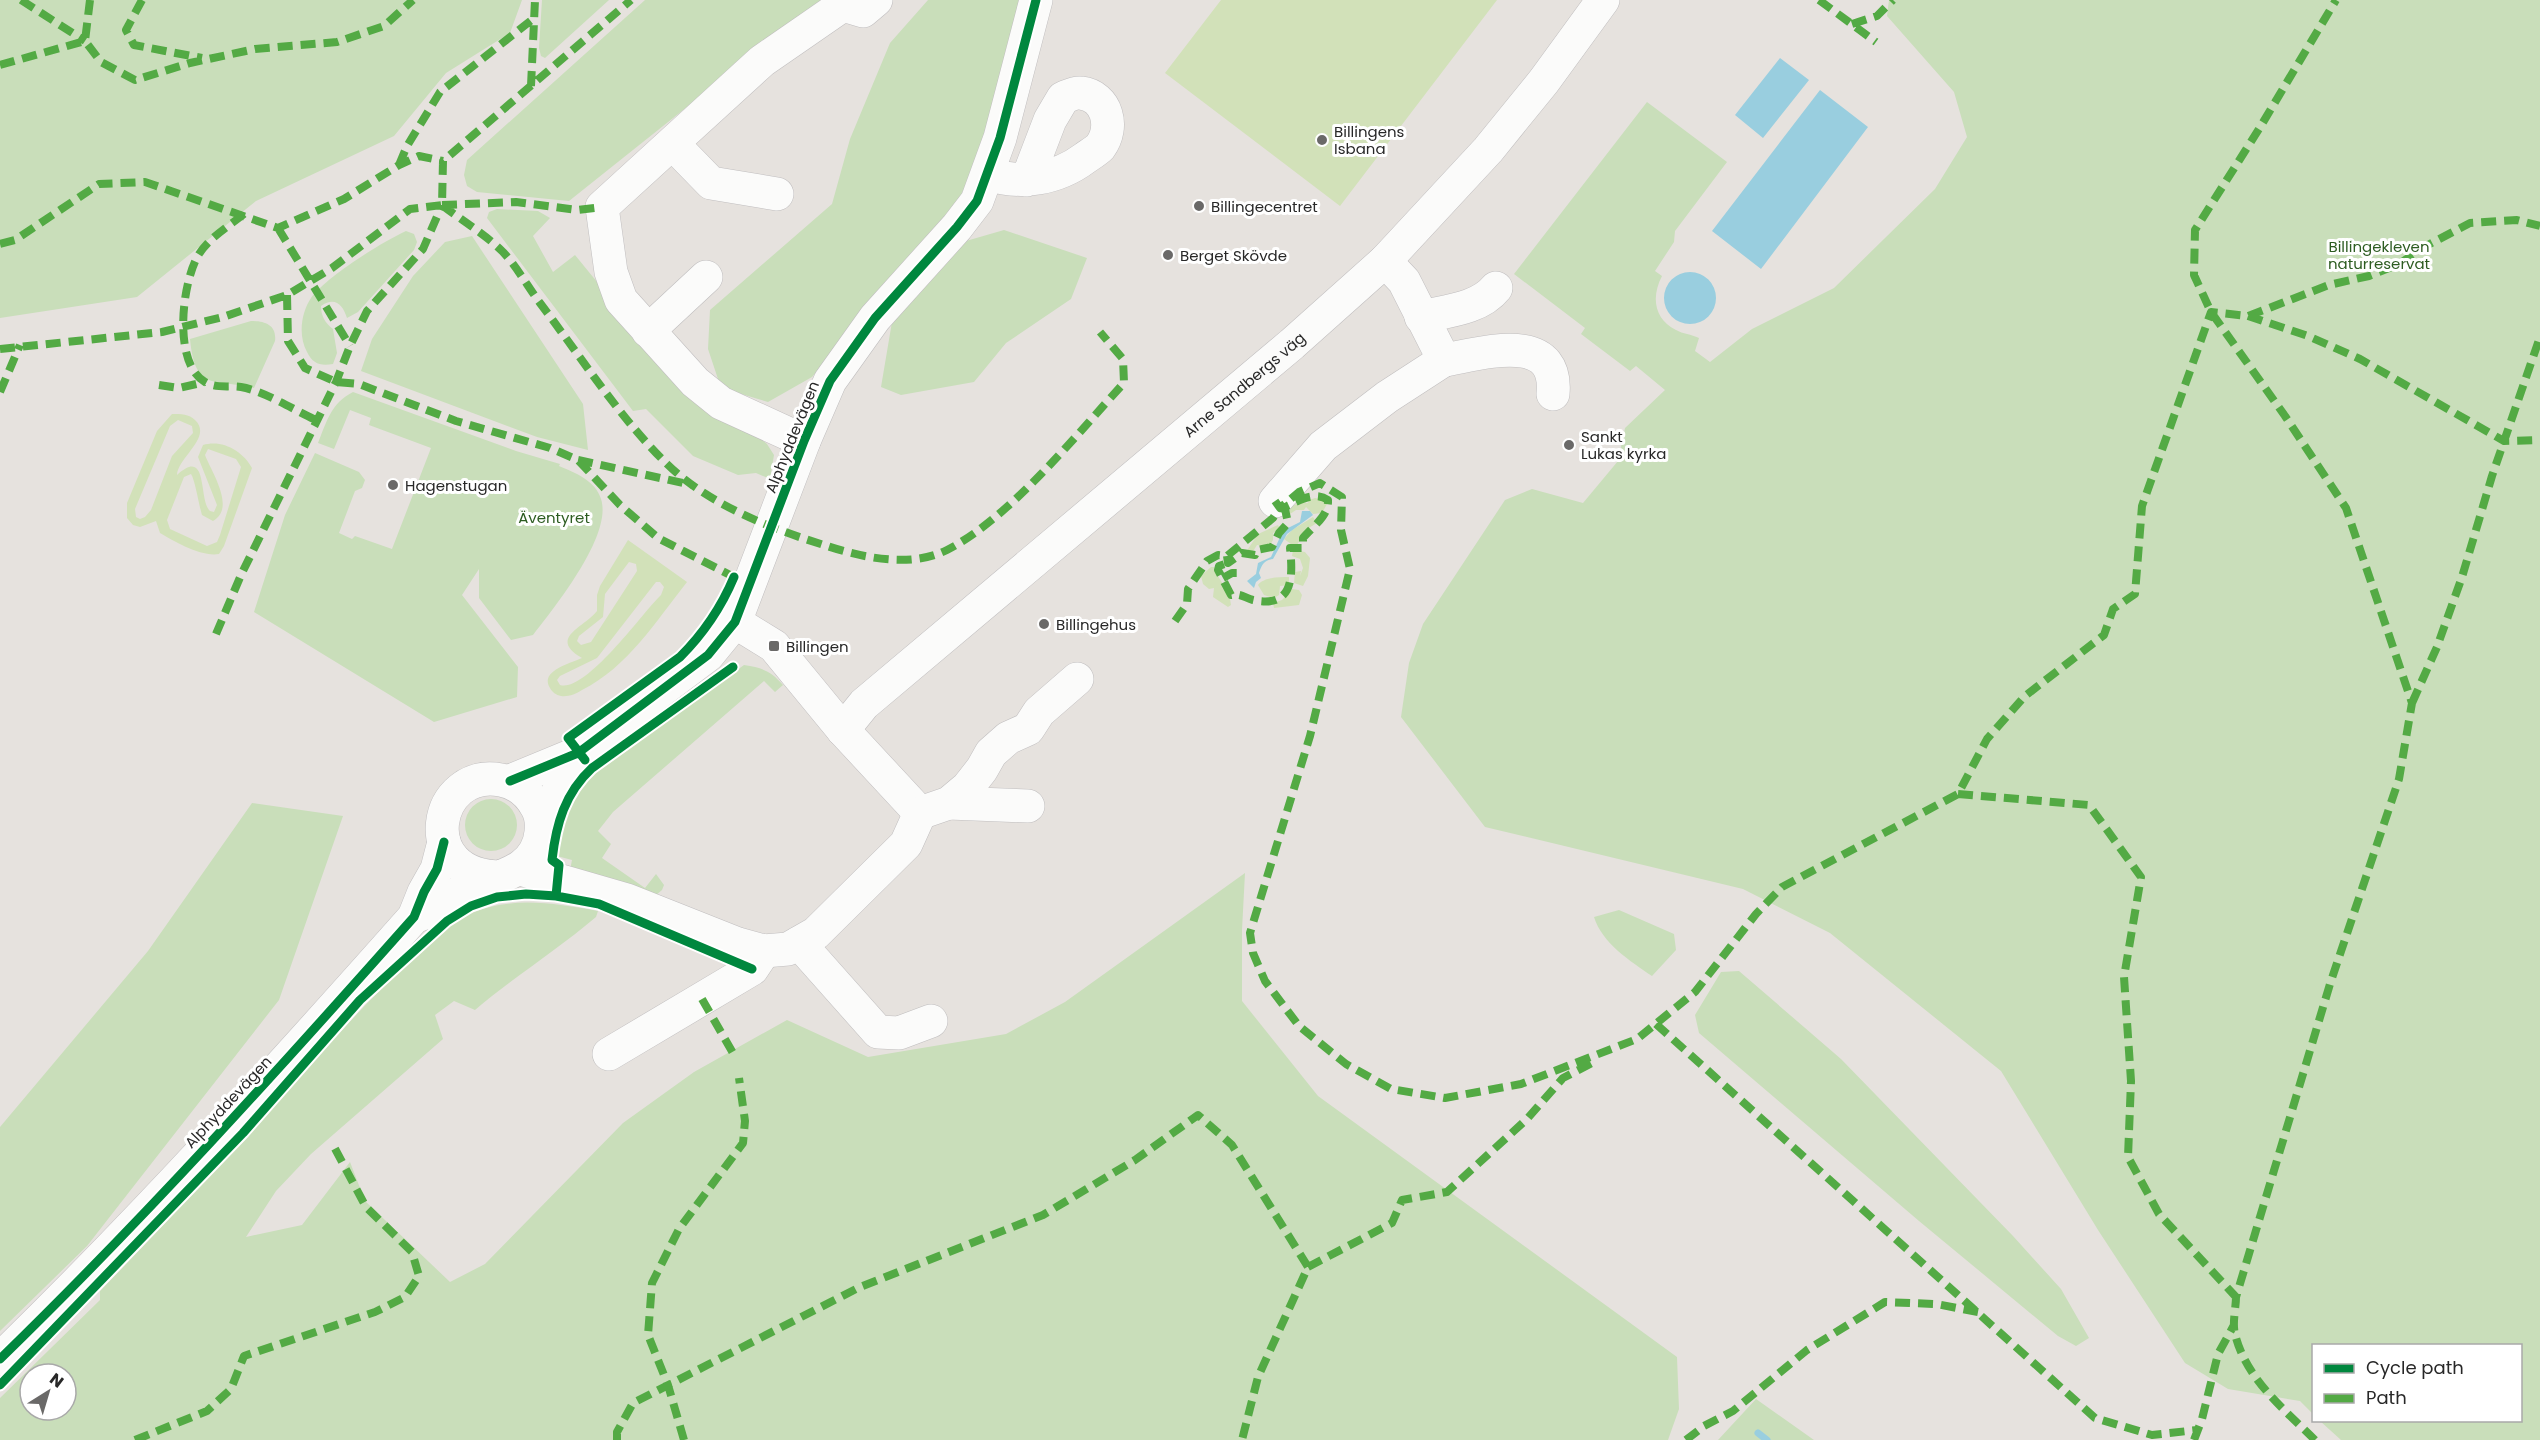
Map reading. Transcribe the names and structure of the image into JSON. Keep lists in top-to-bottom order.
{
  "streets": {
    "street": ["Arne Sandbergs väg", "Alphyddevägen"]
  },
  "parks": ["Billingekleven naturreservat", "Äventyret"],
  "places": {
    "other": [
      "Billingens Isbana",
      "Billingecentret",
      "Berget Skövde",
      "Sankt Lukas kyrka",
      "Hagenstugan",
      "Billingehus"
    ],
    "transit": ["Billingen"]
  },
  "legend": ["Cycle path", "Path"],
  "north": "top right"
}
